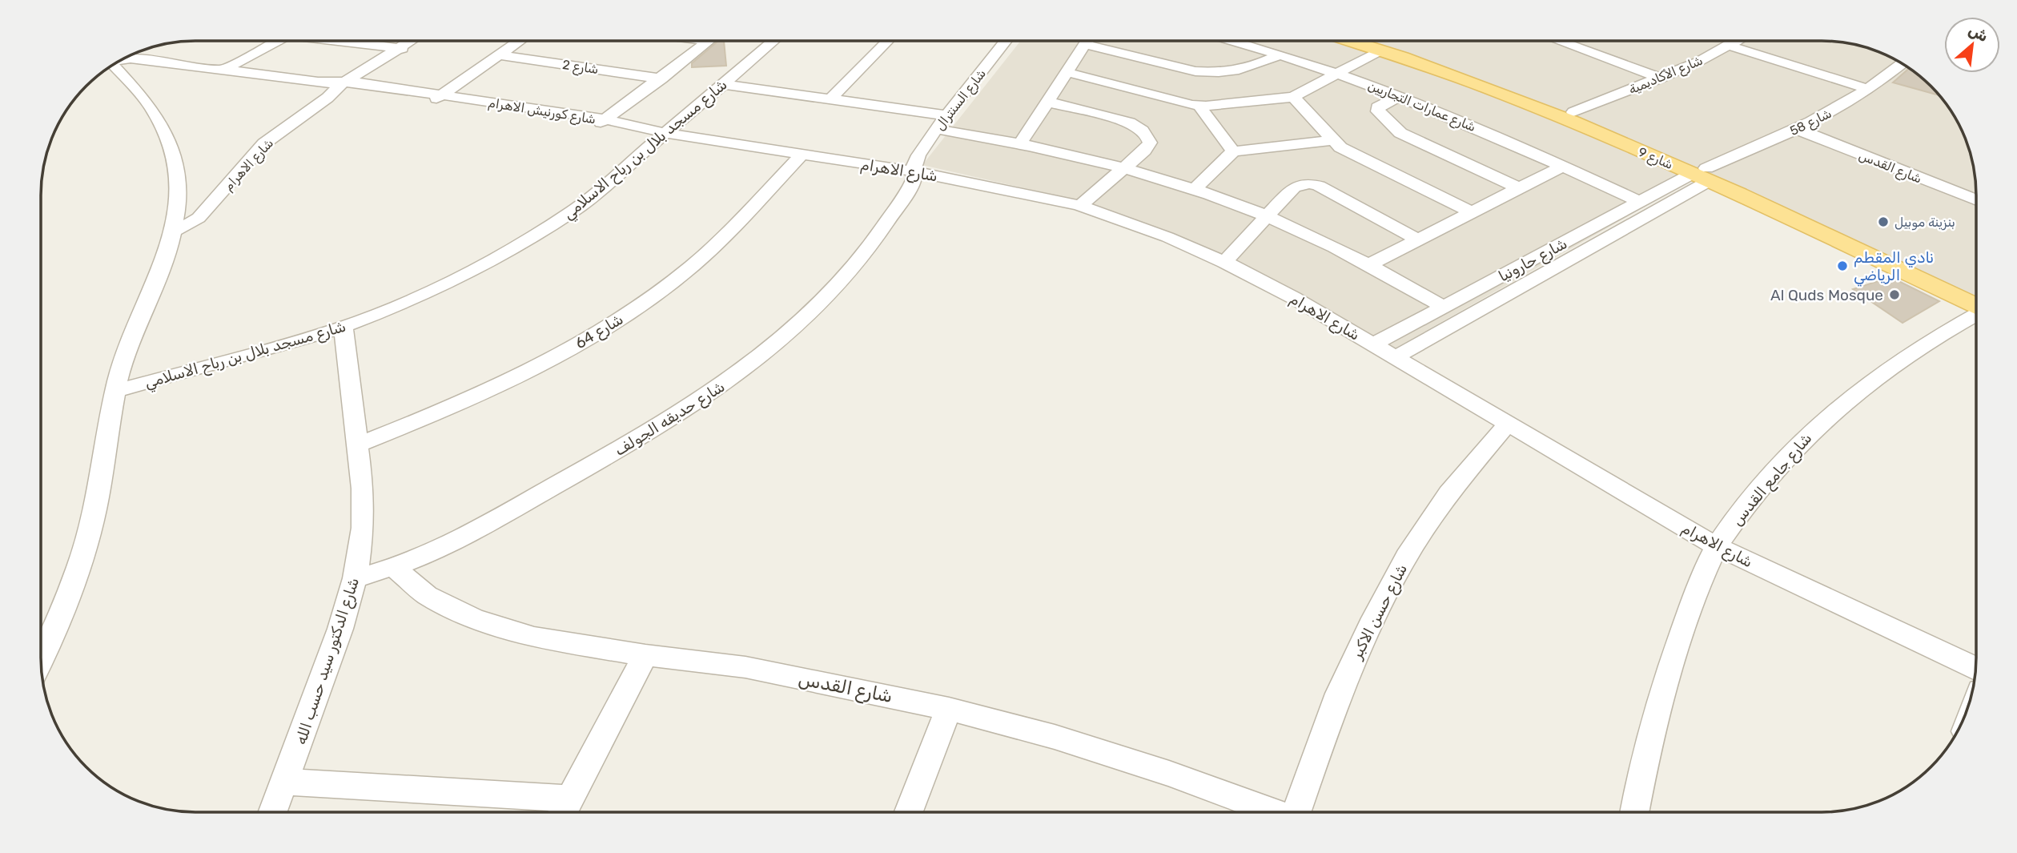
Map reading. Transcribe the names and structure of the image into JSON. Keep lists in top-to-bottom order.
{
  "streets": {
    "main road": ["شارع 9"],
    "street": [
      "شارع 2",
      "شارع الأكاديمية",
      "شارع السنترال",
      "شارع عمارات التجاريين",
      "شارع كورنيش الاهرام",
      "شارع 58",
      "شارع مسجد بلال بن رباح الاسلامي",
      "شارع الاهرام",
      "شارع القدس",
      "شارع حارونيا",
      "شارع 64",
      "شارع حديقه الجولف",
      "شارع جامع القدس",
      "شارع حسن الاكبر",
      "شارع الدكتور سيد حسب الله"
    ]
  },
  "crossings": [
    ["شارع الأكاديمية", "شارع 9"],
    ["شارع السنترال", "شارع الاهرام"],
    ["شارع السنترال", "شارع حديقه الجولف"],
    ["شارع عمارات التجاريين", "شارع حارونيا"],
    ["شارع كورنيش الاهرام", "شارع الاهرام"],
    ["شارع 58", "شارع 9"],
    ["شارع 58", "شارع القدس"],
    ["شارع 58", "شارع حارونيا"],
    ["شارع مسجد بلال بن رباح الاسلامي", "شارع الاهرام"],
    ["شارع مسجد بلال بن رباح الاسلامي", "شارع الدكتور سيد حسب الله"],
    ["شارع 9", "شارع حارونيا"],
    ["شارع الاهرام", "شارع حارونيا"],
    ["شارع الاهرام", "شارع 64"],
    ["شارع الاهرام", "شارع حديقه الجولف"],
    ["شارع الاهرام", "شارع جامع القدس"],
    ["شارع الاهرام", "شارع حسن الاكبر"],
    ["شارع القدس", "شارع حديقه الجولف"],
    ["شارع 64", "شارع الدكتور سيد حسب الله"],
    ["شارع حديقه الجولف", "شارع الدكتور سيد حسب الله"]
  ],
  "places": ["بنزينة موبيل", "نادي المقطم الرياضي", "Al Quds Mosque"],
  "north": "top right"
}
